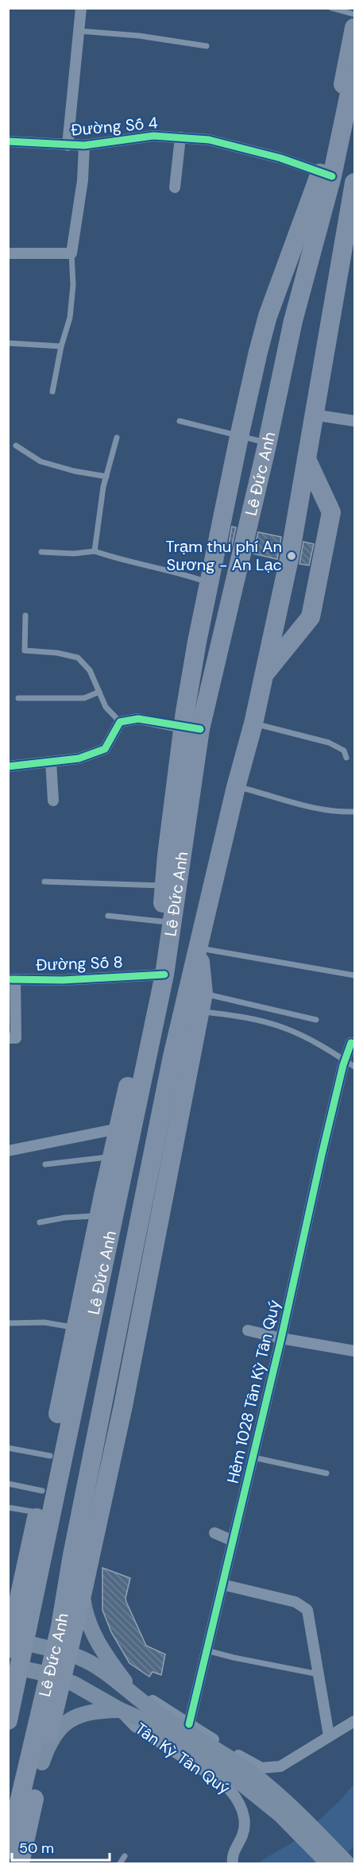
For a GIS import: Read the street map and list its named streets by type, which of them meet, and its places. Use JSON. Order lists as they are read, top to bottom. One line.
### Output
{"streets":{"highway":["Lê Đức Anh"],"main road":["Tân Kỳ Tân Quý"],"street":["Đường Số 4","Đường Số 8","Hẻm 1028 Tân Kỳ Tân Quý"]},"crossings":[["Đường Số 4","Lê Đức Anh"],["Lê Đức Anh","Đường Số 8"],["Lê Đức Anh","Tân Kỳ Tân Quý"],["Hẻm 1028 Tân Kỳ Tân Quý","Tân Kỳ Tân Quý"]],"places":["Trạm thu phí An Sương - An Lạc"],"scale_bar":"50 m"}
